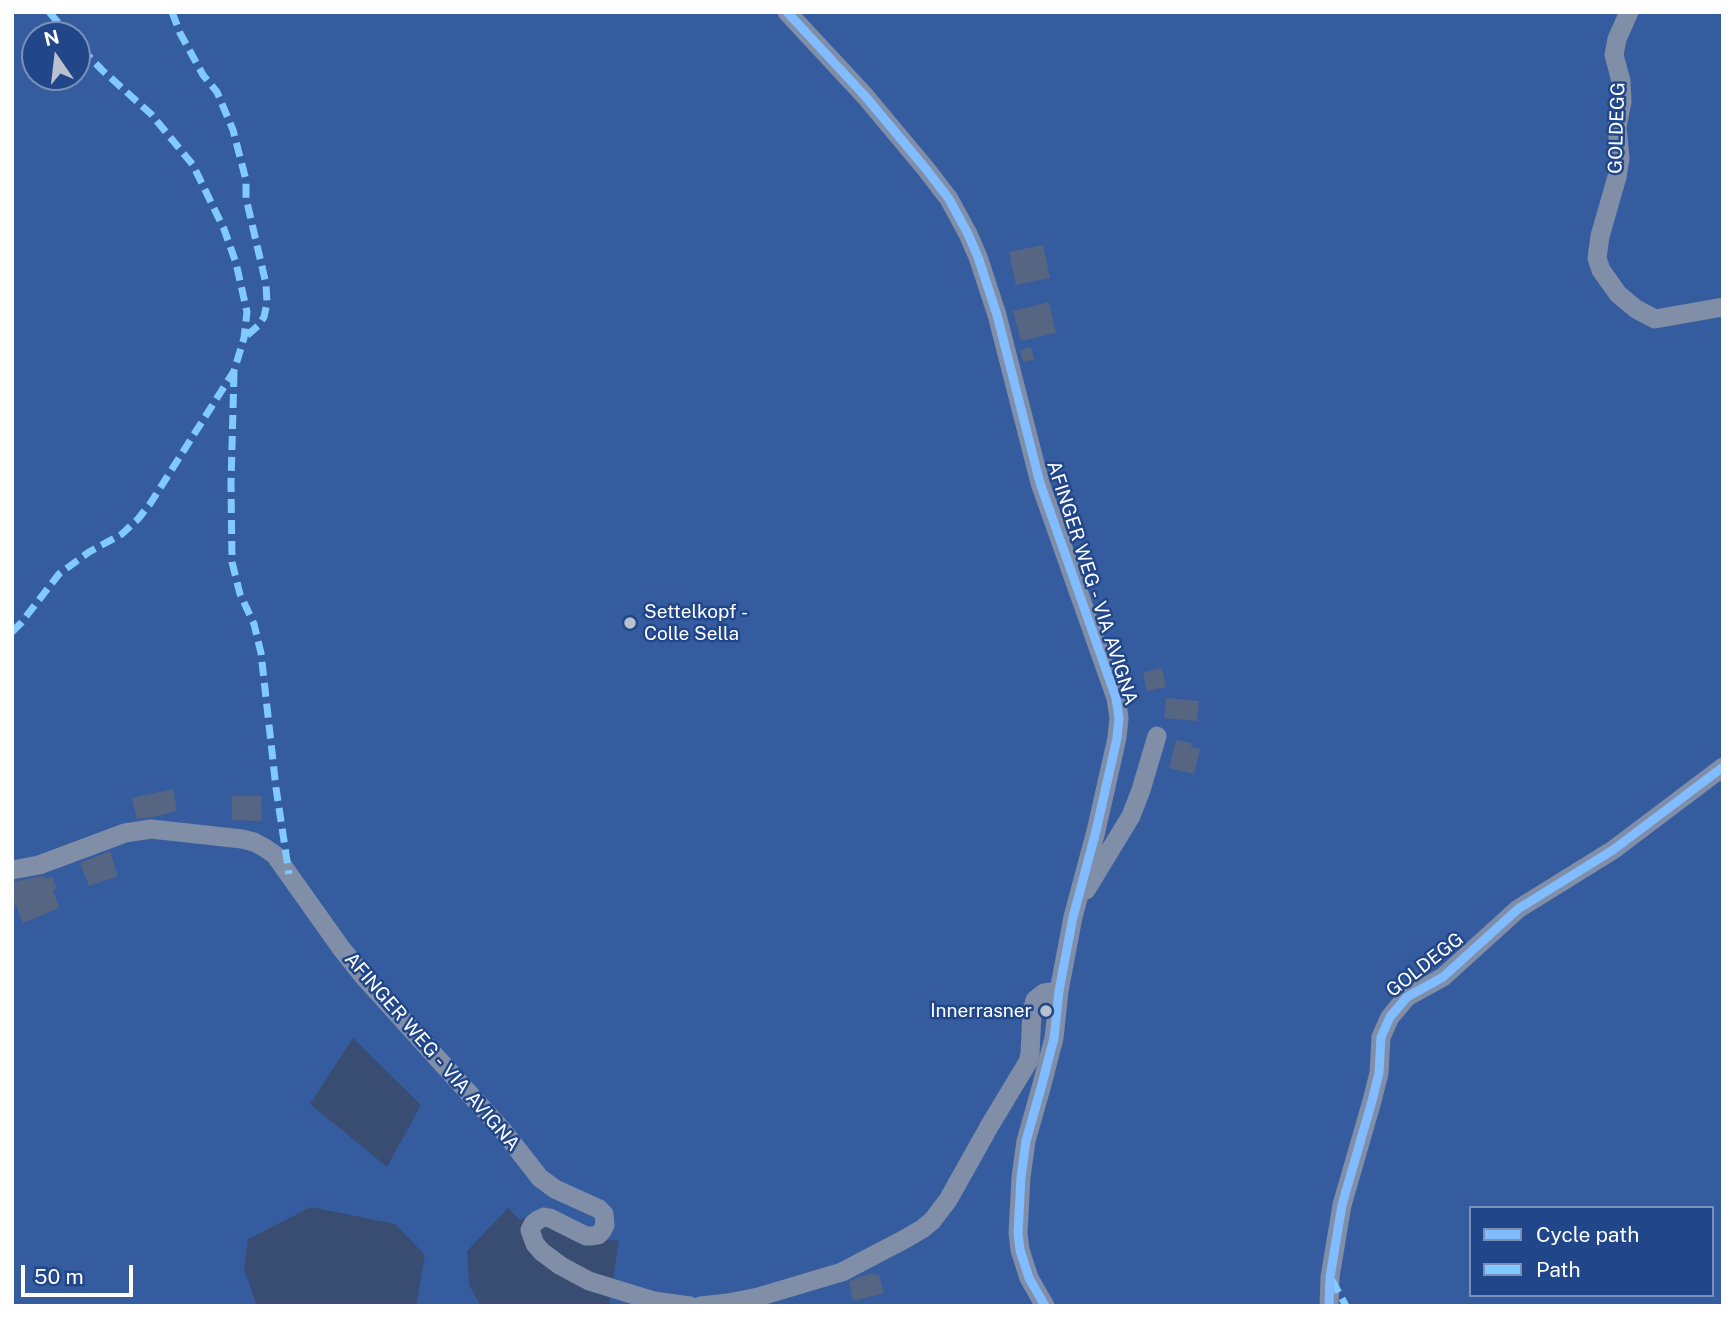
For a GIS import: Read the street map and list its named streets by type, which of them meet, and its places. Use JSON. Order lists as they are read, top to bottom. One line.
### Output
{"streets":{"street":["GOLDEGG","AFINGER WEG - VIA AVIGNA"]},"places":["Settelkopf - Colle Sella","Innerrasner"],"legend":["Cycle path","Path"],"scale_bar":"50 m","north":"top"}
